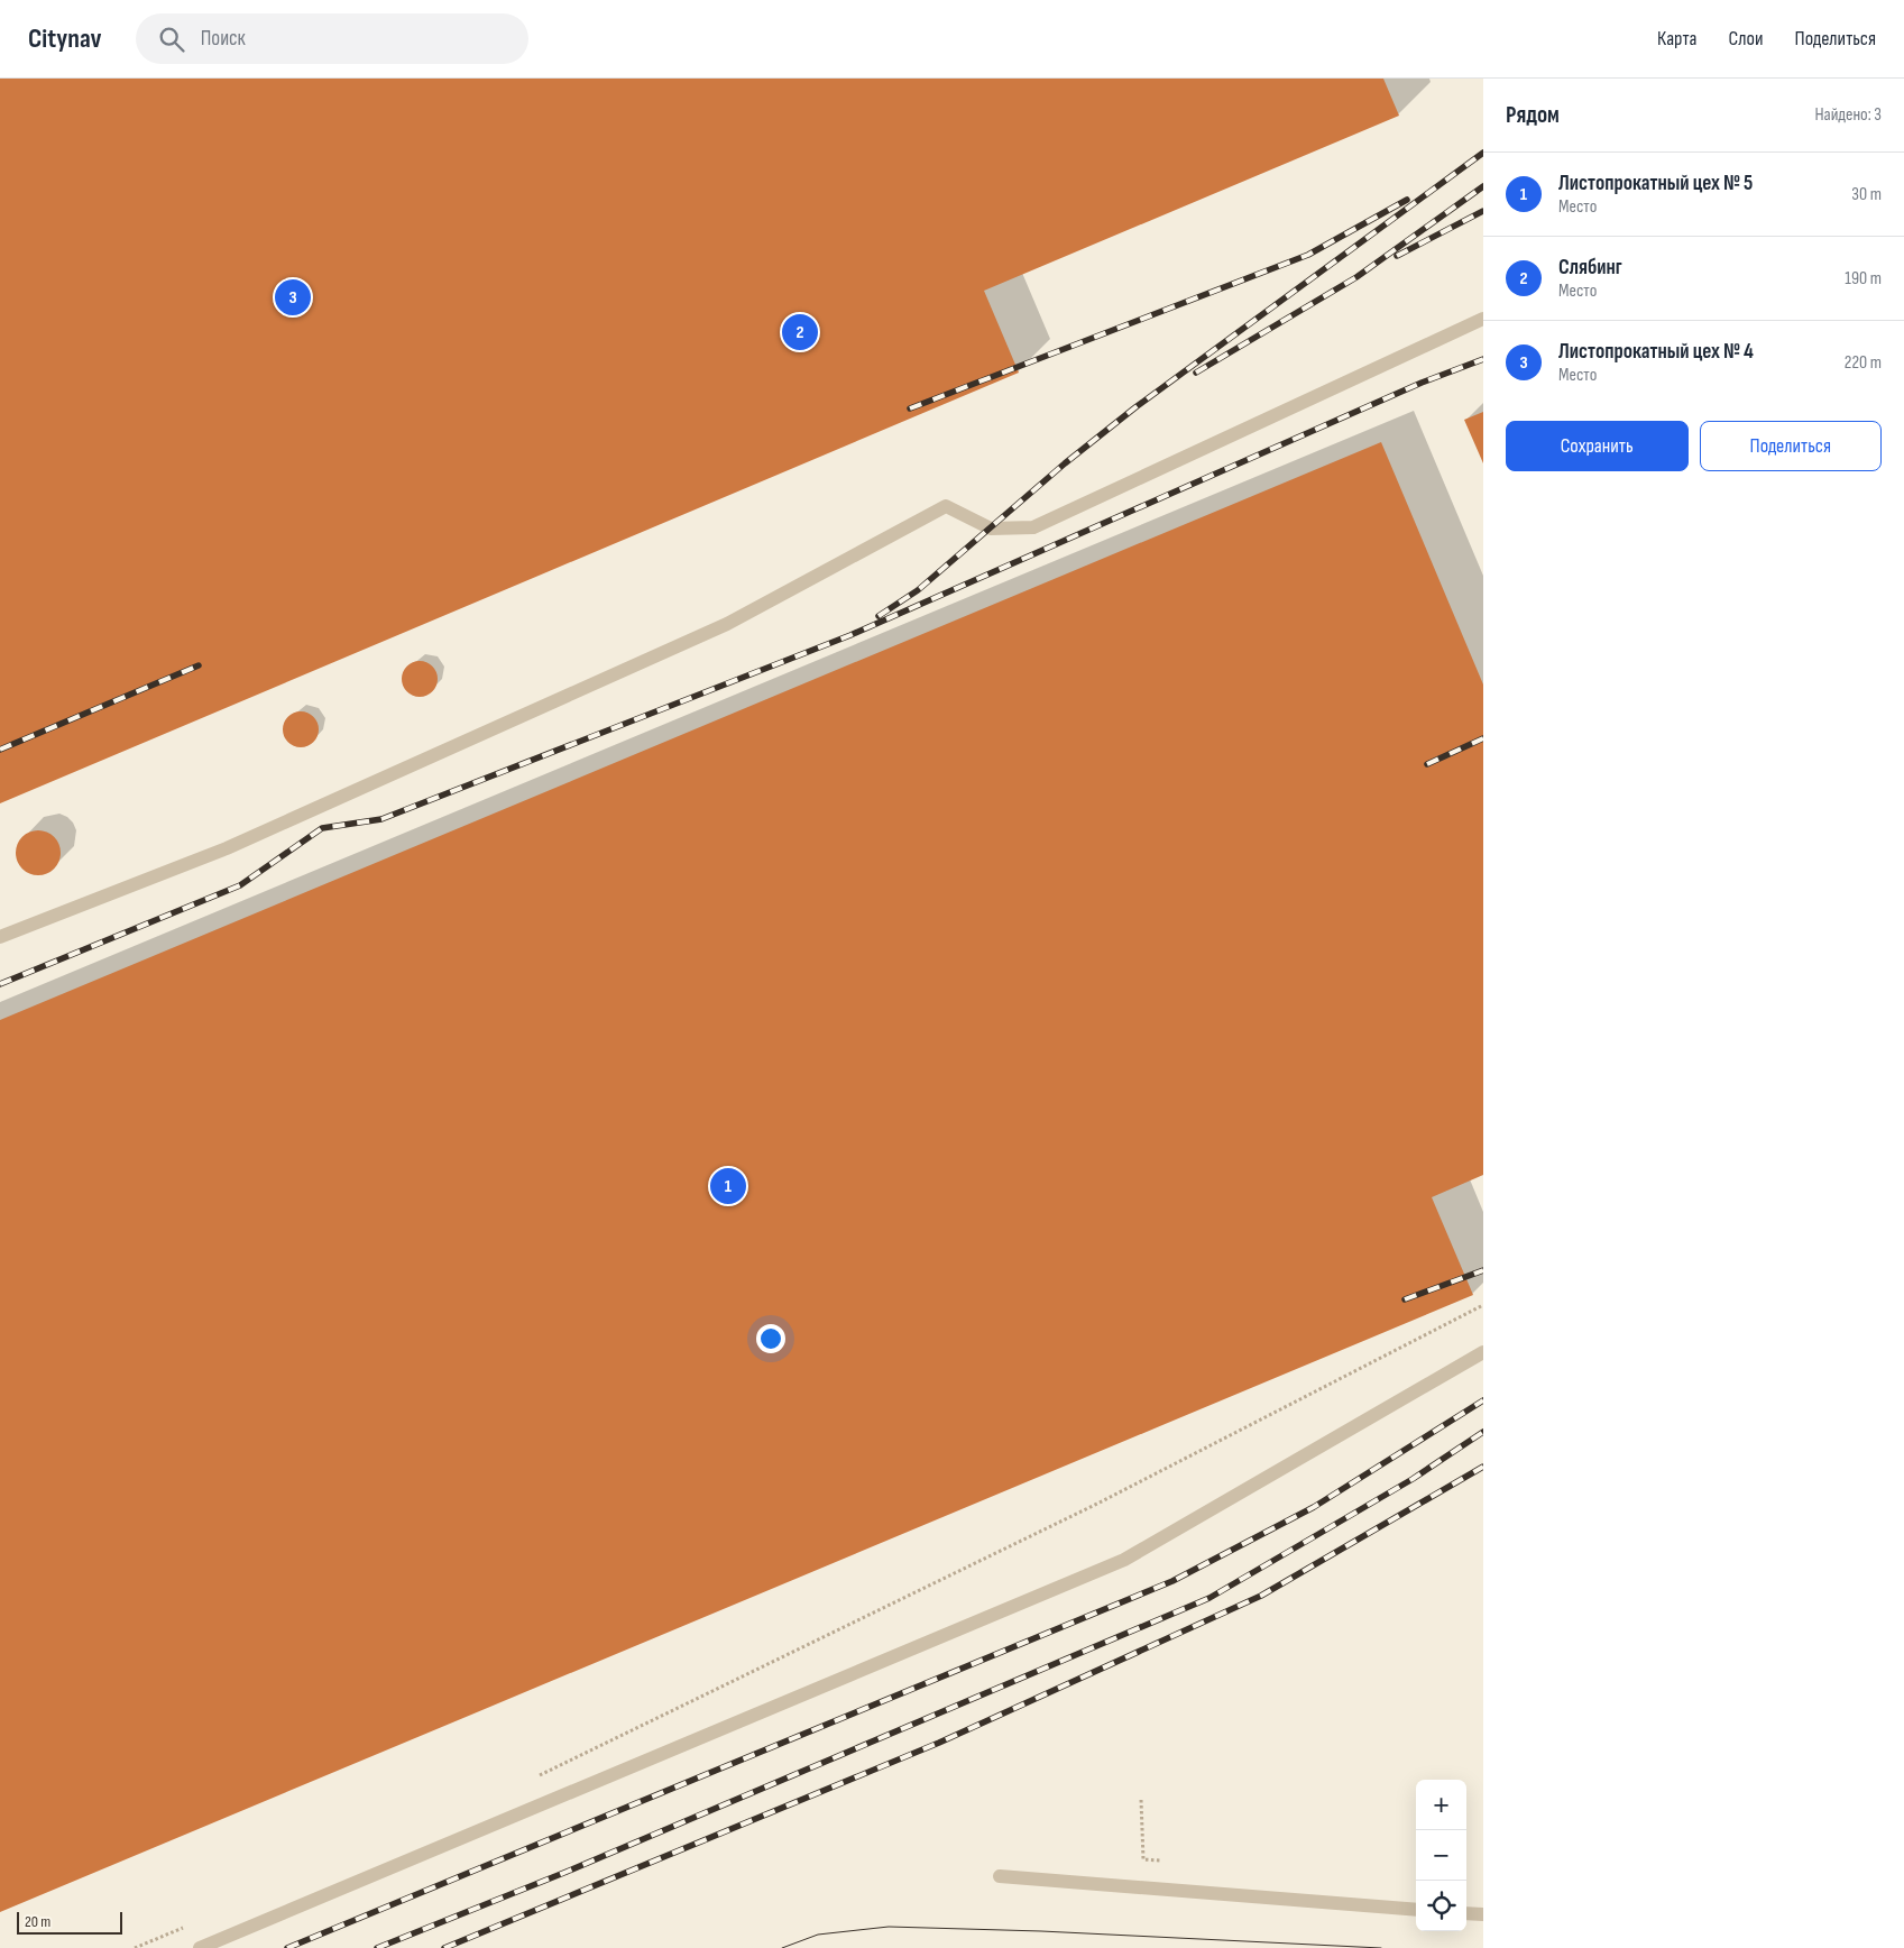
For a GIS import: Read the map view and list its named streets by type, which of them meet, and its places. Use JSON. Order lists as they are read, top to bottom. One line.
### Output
{"scale_bar":"20 m","page":{"header":"Citynav","search":"Поиск","nav":["Карта","Слои","Поделиться"],"heading":["Рядом","Найдено: 3"],"list":[{"mark":"1","name":"Листопрокатный цех № 5","note":"Место","value":"30 m"},{"mark":"2","name":"Слябинг","note":"Место","value":"190 m"},{"mark":"3","name":"Листопрокатный цех № 4","note":"Место","value":"220 m"}],"pins":["3","2","1"],"buttons":["Сохранить","Поделиться"],"map_buttons":["+","−"],"scale":"20 m"}}
